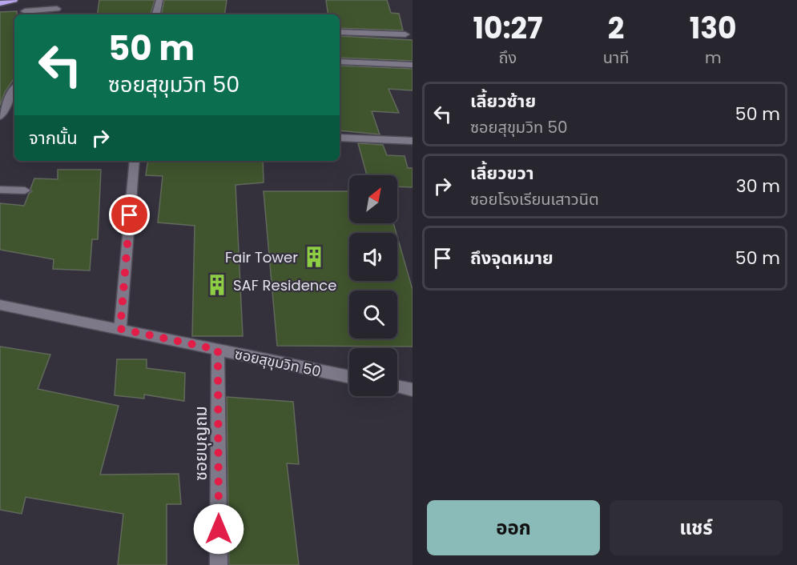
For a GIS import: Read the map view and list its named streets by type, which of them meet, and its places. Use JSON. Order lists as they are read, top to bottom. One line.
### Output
{"streets":{"street":["ซอยสุขุมวิท 50","ซอยบุญถม"]},"crossings":[["ซอยสุขุมวิท 50","ซอยบุญถม"]],"places":{"building":["Fair Tower","SAF Residence"]},"north":"top right","page":{"eta":["10:27","ถึง","2","นาที","130","m"],"turn":["50 m","ซอยสุขุมวิท 50"],"list":[{"name":"เลี้ยวซ้าย","note":"ซอยสุขุมวิท 50","value":"50 m"},{"name":"เลี้ยวขวา","note":"ซอยโรงเรียนเสาวนิต","value":"30 m"},{"name":"ถึงจุดหมาย","value":"50 m"}],"then":"จากนั้น","buttons":["ออก","แชร์"]}}
